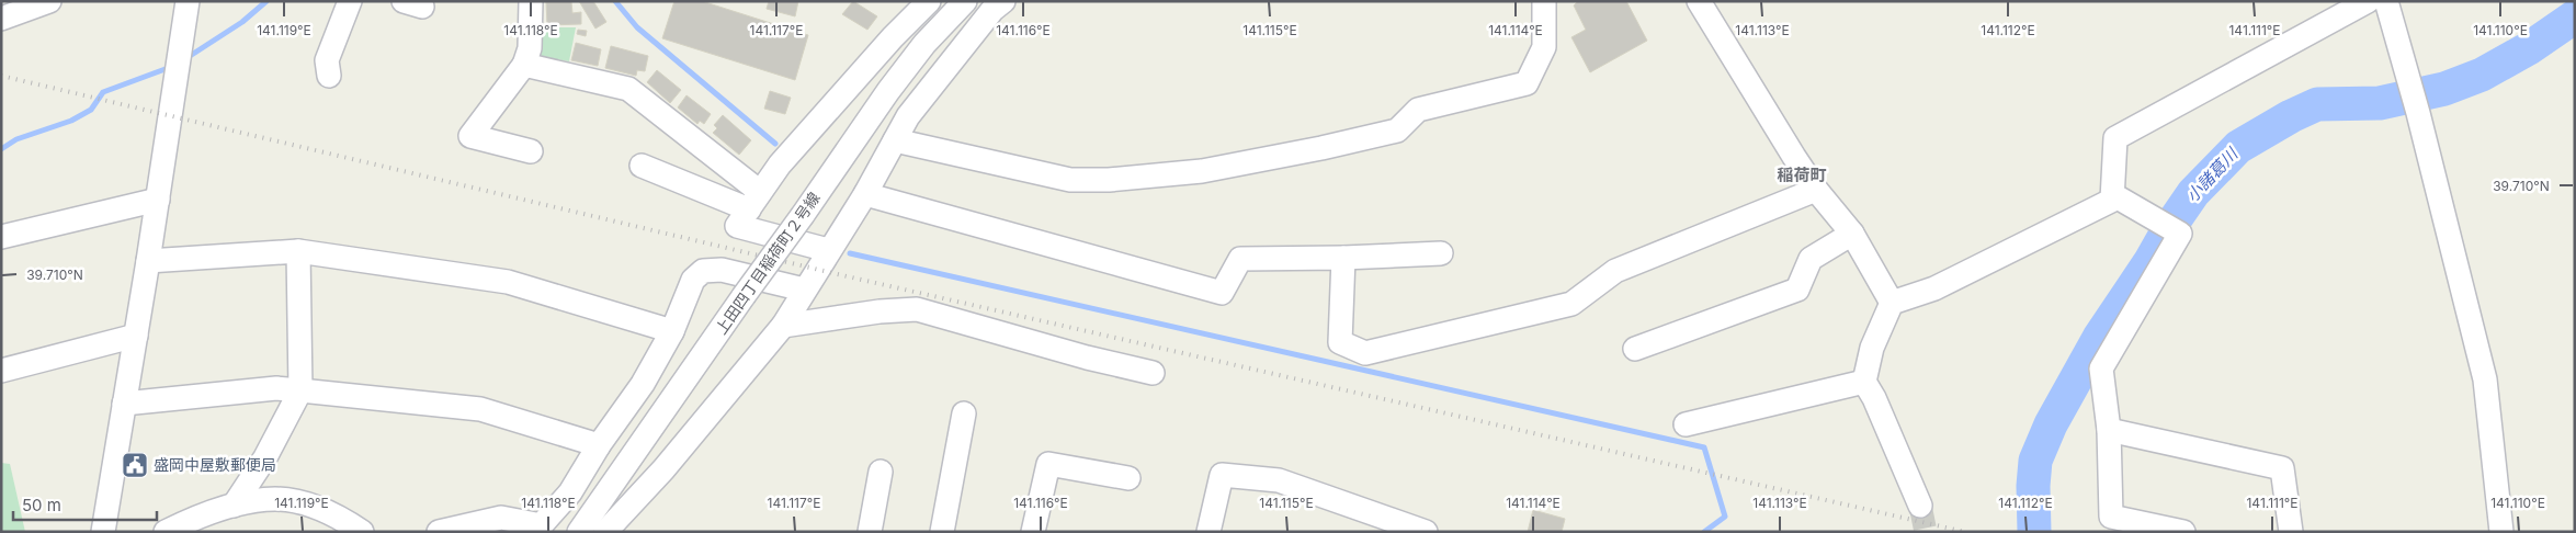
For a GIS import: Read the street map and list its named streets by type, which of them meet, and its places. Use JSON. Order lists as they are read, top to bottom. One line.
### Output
{"streets":{"street":["上田四丁目稲荷町２号線"]},"districts":["稲荷町"],"water":["小諸葛川"],"places":{"public building":["盛岡中屋敷郵便局"]},"scale_bar":"50 m","coordinates":["141.119°E","141.118°E","141.117°E","141.116°E","141.115°E","141.114°E","141.113°E","141.112°E","141.111°E","141.110°E","39.710°N"]}
